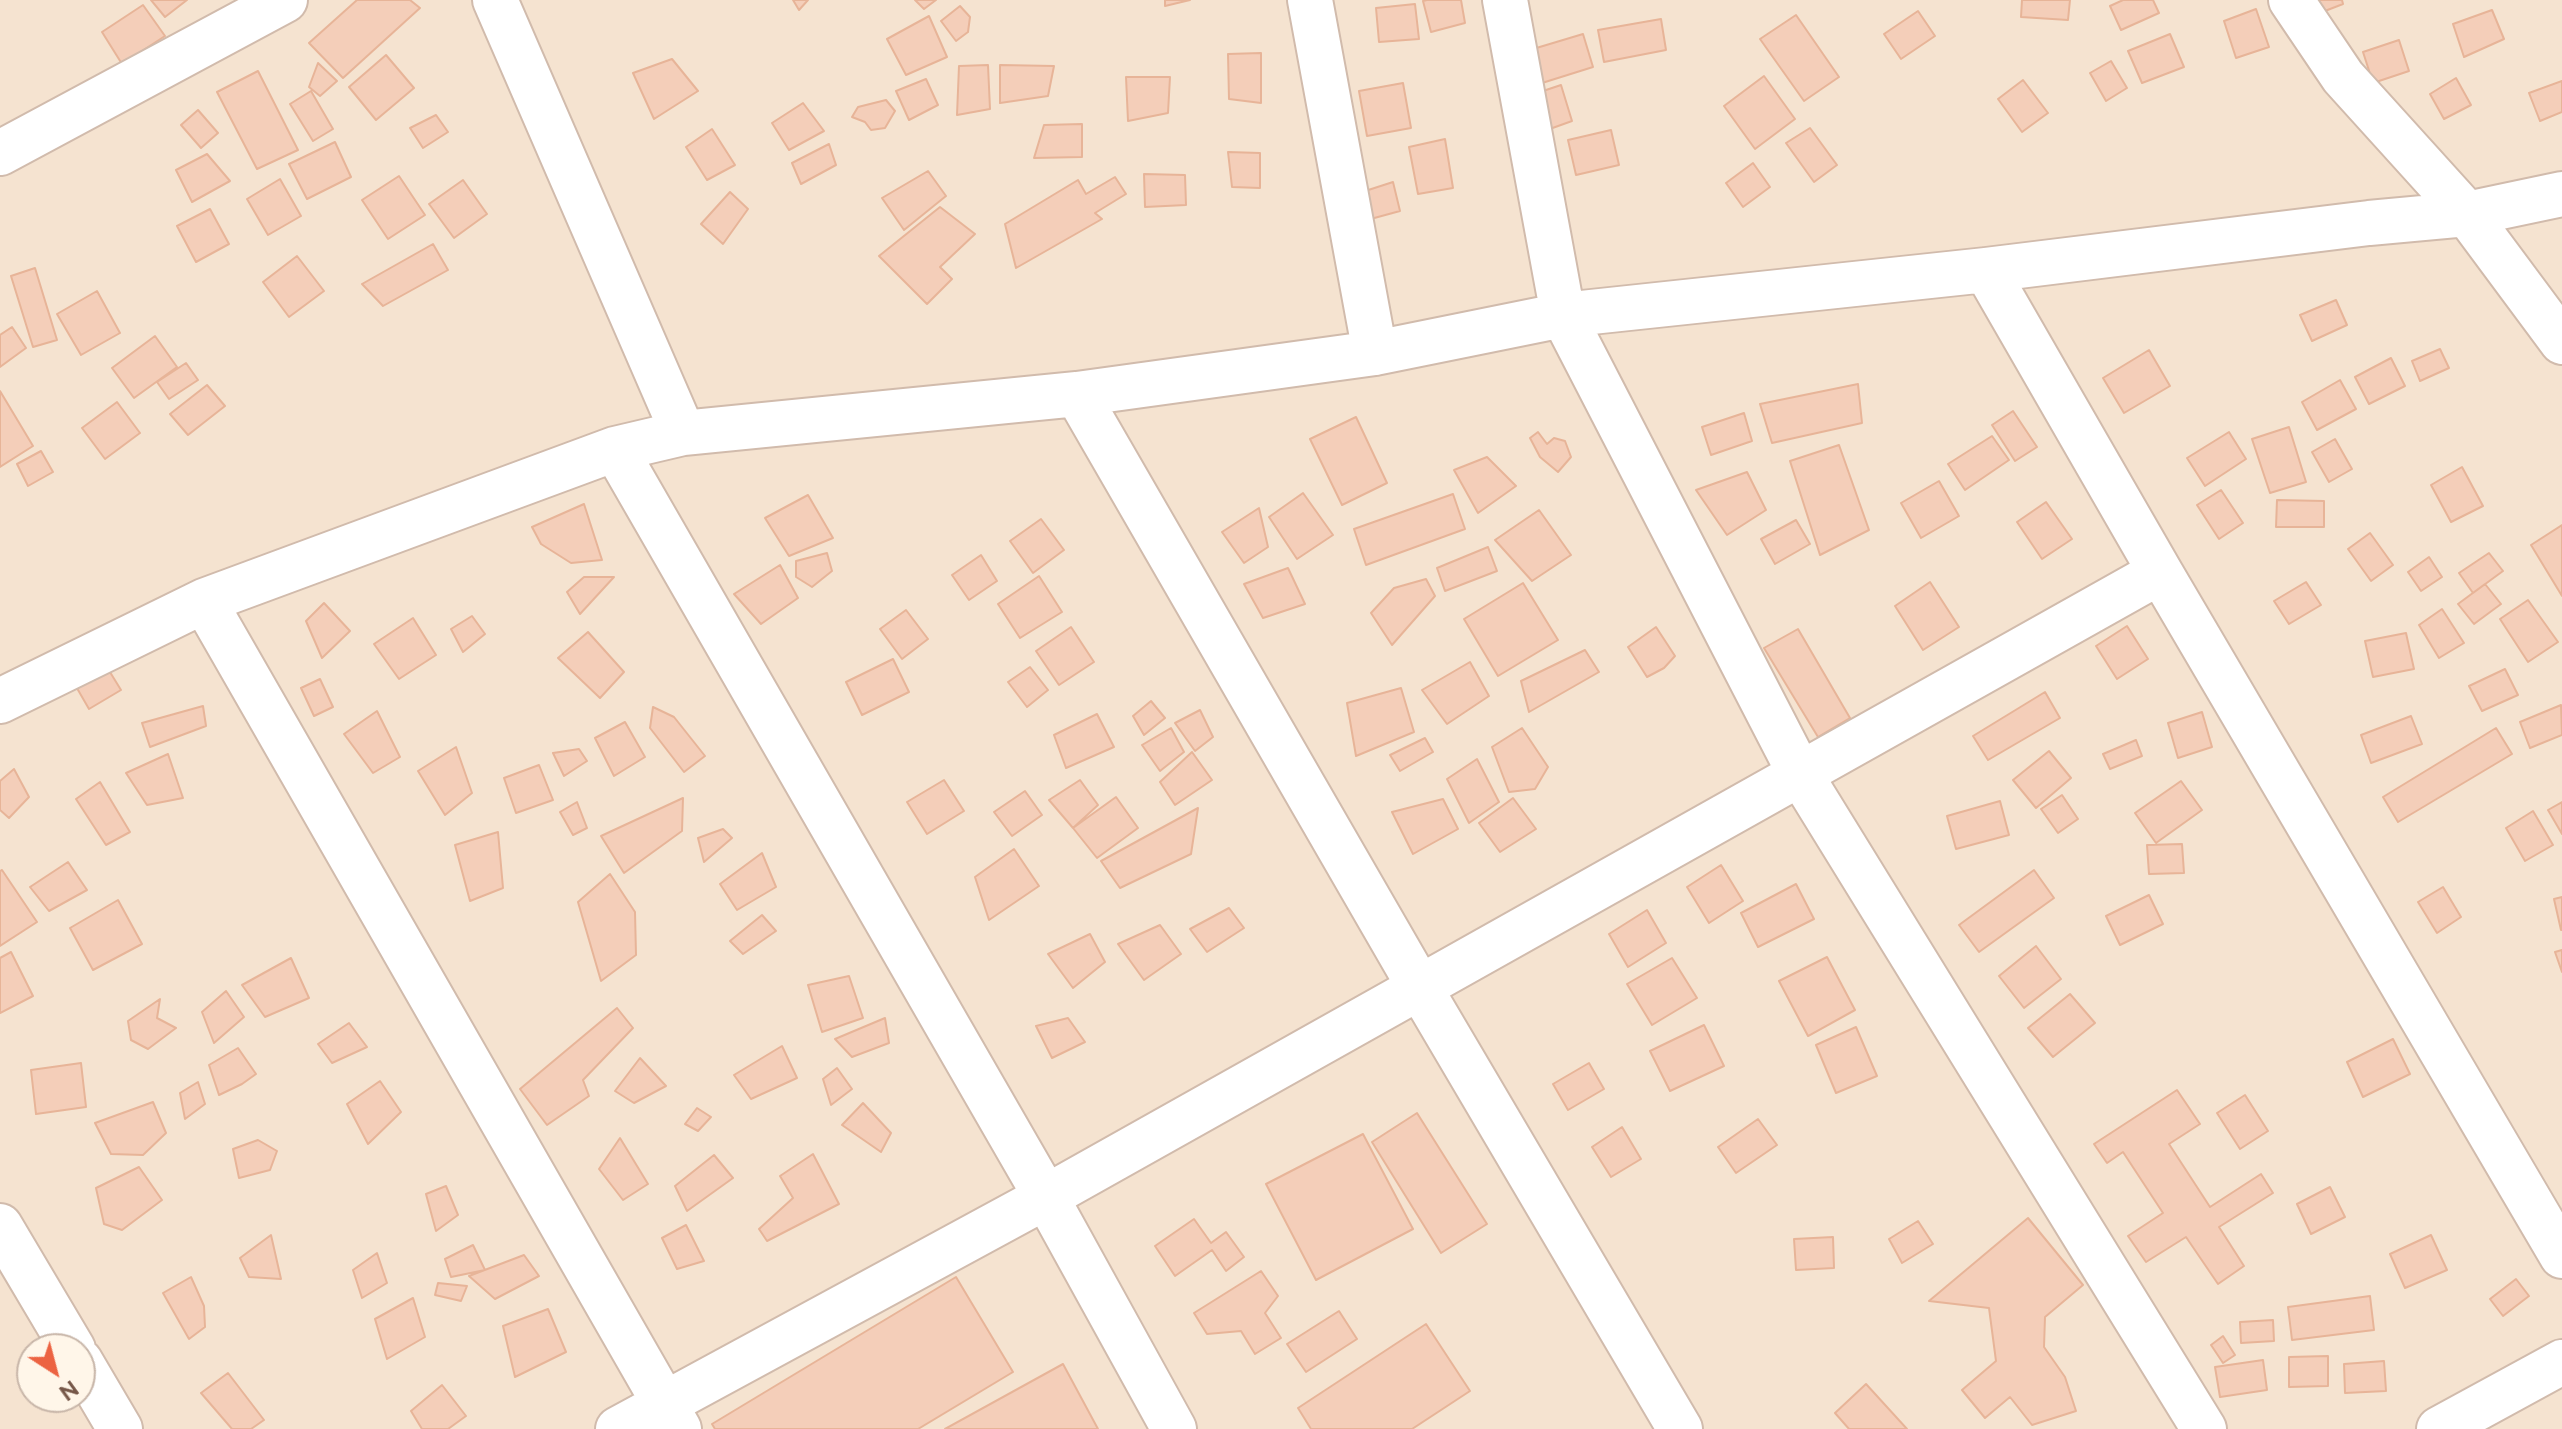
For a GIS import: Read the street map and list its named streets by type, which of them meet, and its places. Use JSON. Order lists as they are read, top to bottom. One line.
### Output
{"north":"bottom right"}
